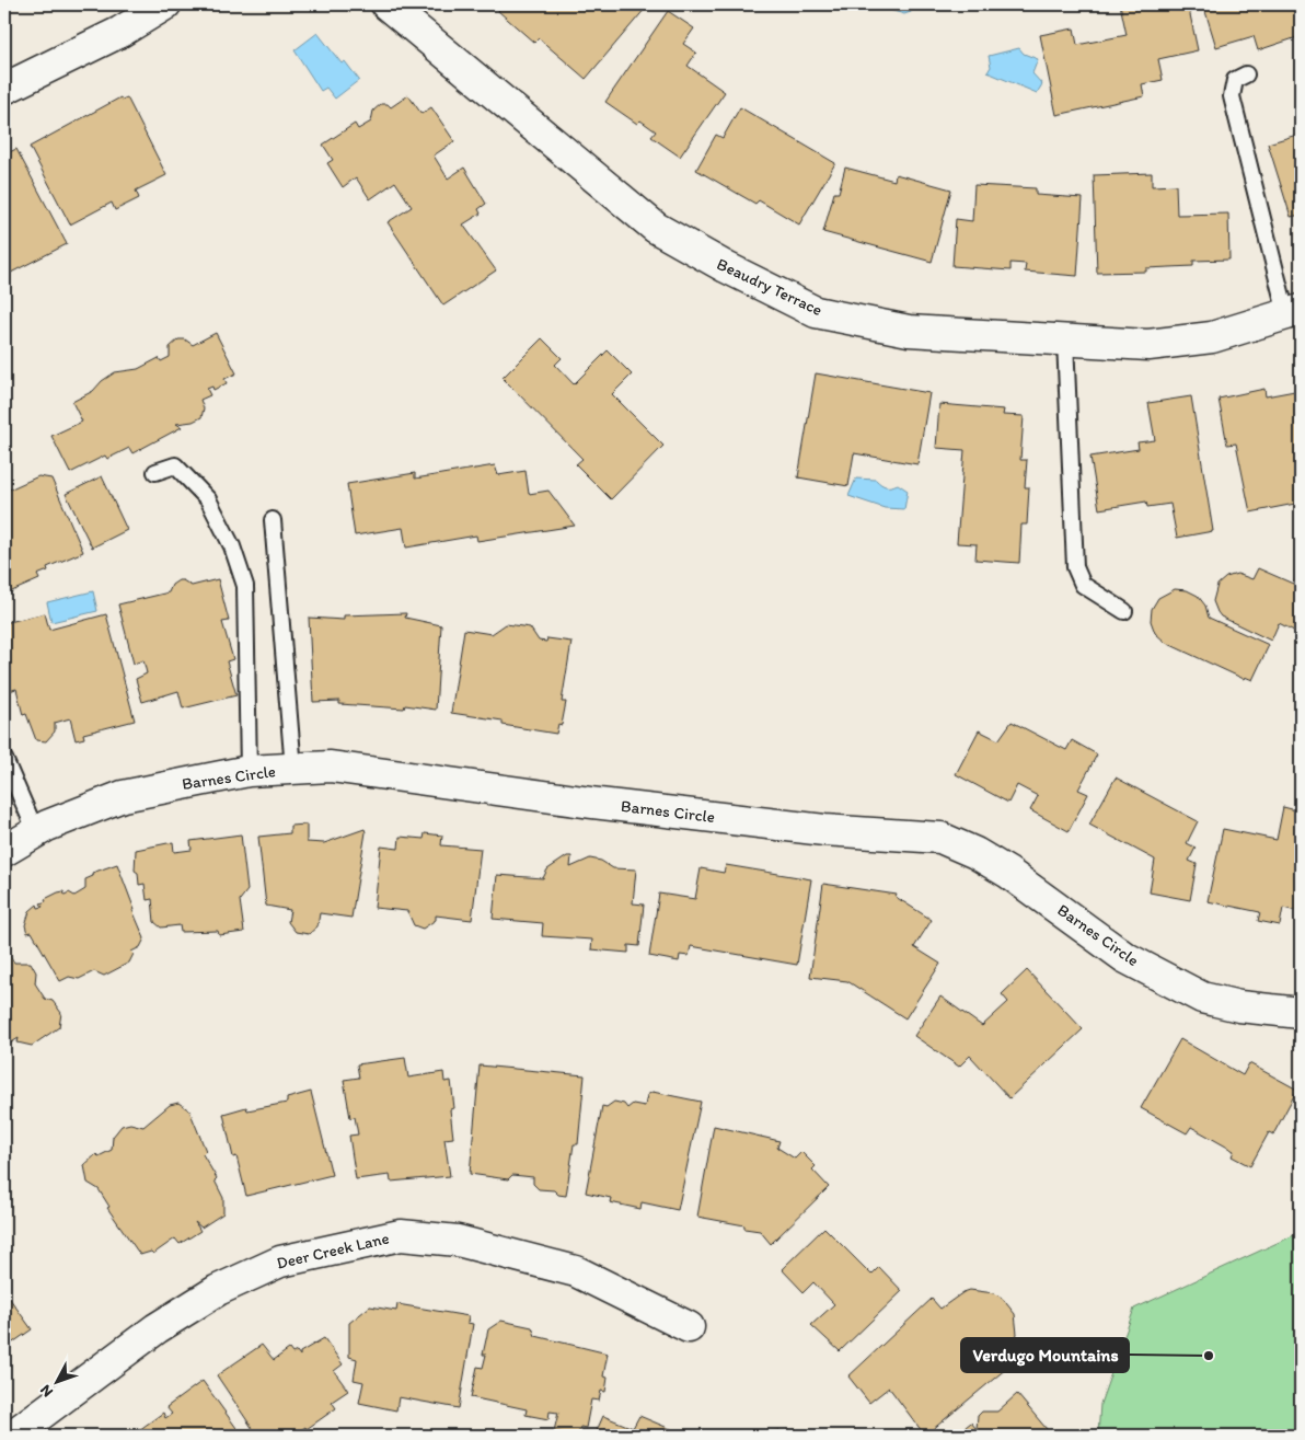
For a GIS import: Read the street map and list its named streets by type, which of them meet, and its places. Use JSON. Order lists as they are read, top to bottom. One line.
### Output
{"streets":{"street":["Beaudry Terrace","Barnes Circle","Deer Creek Lane"]},"places":["Verdugo Mountains"],"north":"bottom left"}
